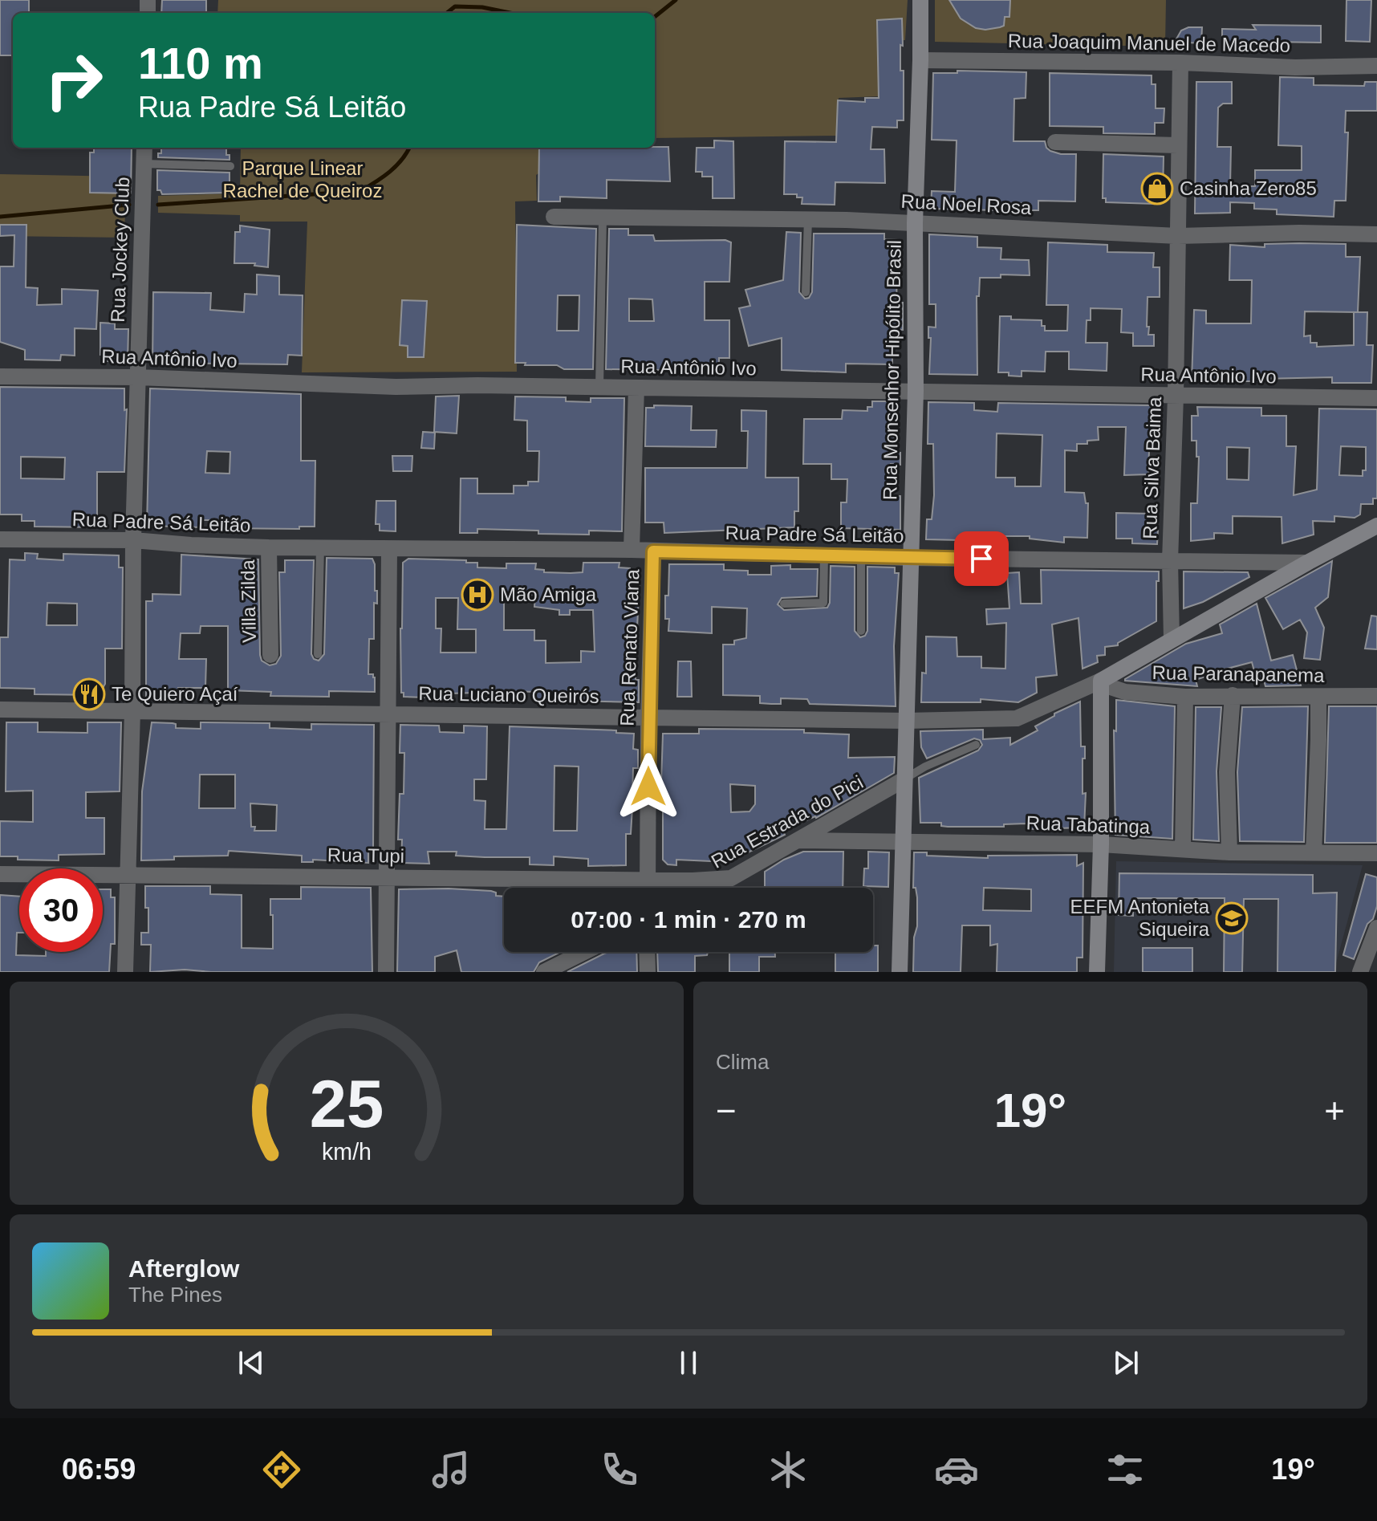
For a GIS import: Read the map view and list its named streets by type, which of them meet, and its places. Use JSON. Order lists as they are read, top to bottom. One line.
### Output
{"streets":{"main road":["Rua Monsenhor Hipólito Brasil","Rua Padre Sá Leitão"],"street":["Rua Joaquim Manuel de Macedo","Rua Noel Rosa","Rua Jockey Club","Rua Antônio Ivo","Rua Silva Baima","Villa Zilda","Rua Renato Viana","Rua Paranapanema","Rua Luciano Queirós","Rua Estrada do Pici","Rua Tabatinga","Rua Tupi"]},"crossings":[["Rua Joaquim Manuel de Macedo","Rua Monsenhor Hipólito Brasil"],["Rua Joaquim Manuel de Macedo","Rua Silva Baima"],["Rua Noel Rosa","Rua Monsenhor Hipólito Brasil"],["Rua Noel Rosa","Rua Silva Baima"],["Rua Jockey Club","Rua Antônio Ivo"],["Rua Jockey Club","Rua Padre Sá Leitão"],["Rua Jockey Club","Rua Luciano Queirós"],["Rua Jockey Club","Rua Tupi"],["Rua Antônio Ivo","Rua Monsenhor Hipólito Brasil"],["Rua Antônio Ivo","Rua Silva Baima"],["Rua Monsenhor Hipólito Brasil","Rua Padre Sá Leitão"],["Rua Monsenhor Hipólito Brasil","Rua Luciano Queirós"],["Rua Monsenhor Hipólito Brasil","Rua Estrada do Pici"],["Rua Monsenhor Hipólito Brasil","Rua Tabatinga"],["Rua Silva Baima","Rua Padre Sá Leitão"],["Rua Padre Sá Leitão","Villa Zilda"],["Rua Padre Sá Leitão","Rua Renato Viana"],["Rua Padre Sá Leitão","Rua Paranapanema"],["Rua Padre Sá Leitão","Rua Luciano Queirós"],["Rua Renato Viana","Rua Luciano Queirós"],["Rua Renato Viana","Rua Tupi"],["Rua Estrada do Pici","Rua Tabatinga"],["Rua Estrada do Pici","Rua Tupi"]],"parks":["Parque Linear Rachel de Queiroz"],"places":{"shop":["Casinha Zero85"],"hospital":["Mão Amiga"],"restaurant":["Te Quiero Açaí"],"school or university":["EEFM Antonieta Siqueira"]},"page":{"turn":["110 m","Rua Padre Sá Leitão"],"limit":"30","trip":"07:00 · 1 min · 270 m","tile":"Clima","heat":["−","19°","+"],"song":["Afterglow","The Pines"],"tabs":["06:59","19°"],"gauge":["25","km/h"]}}
